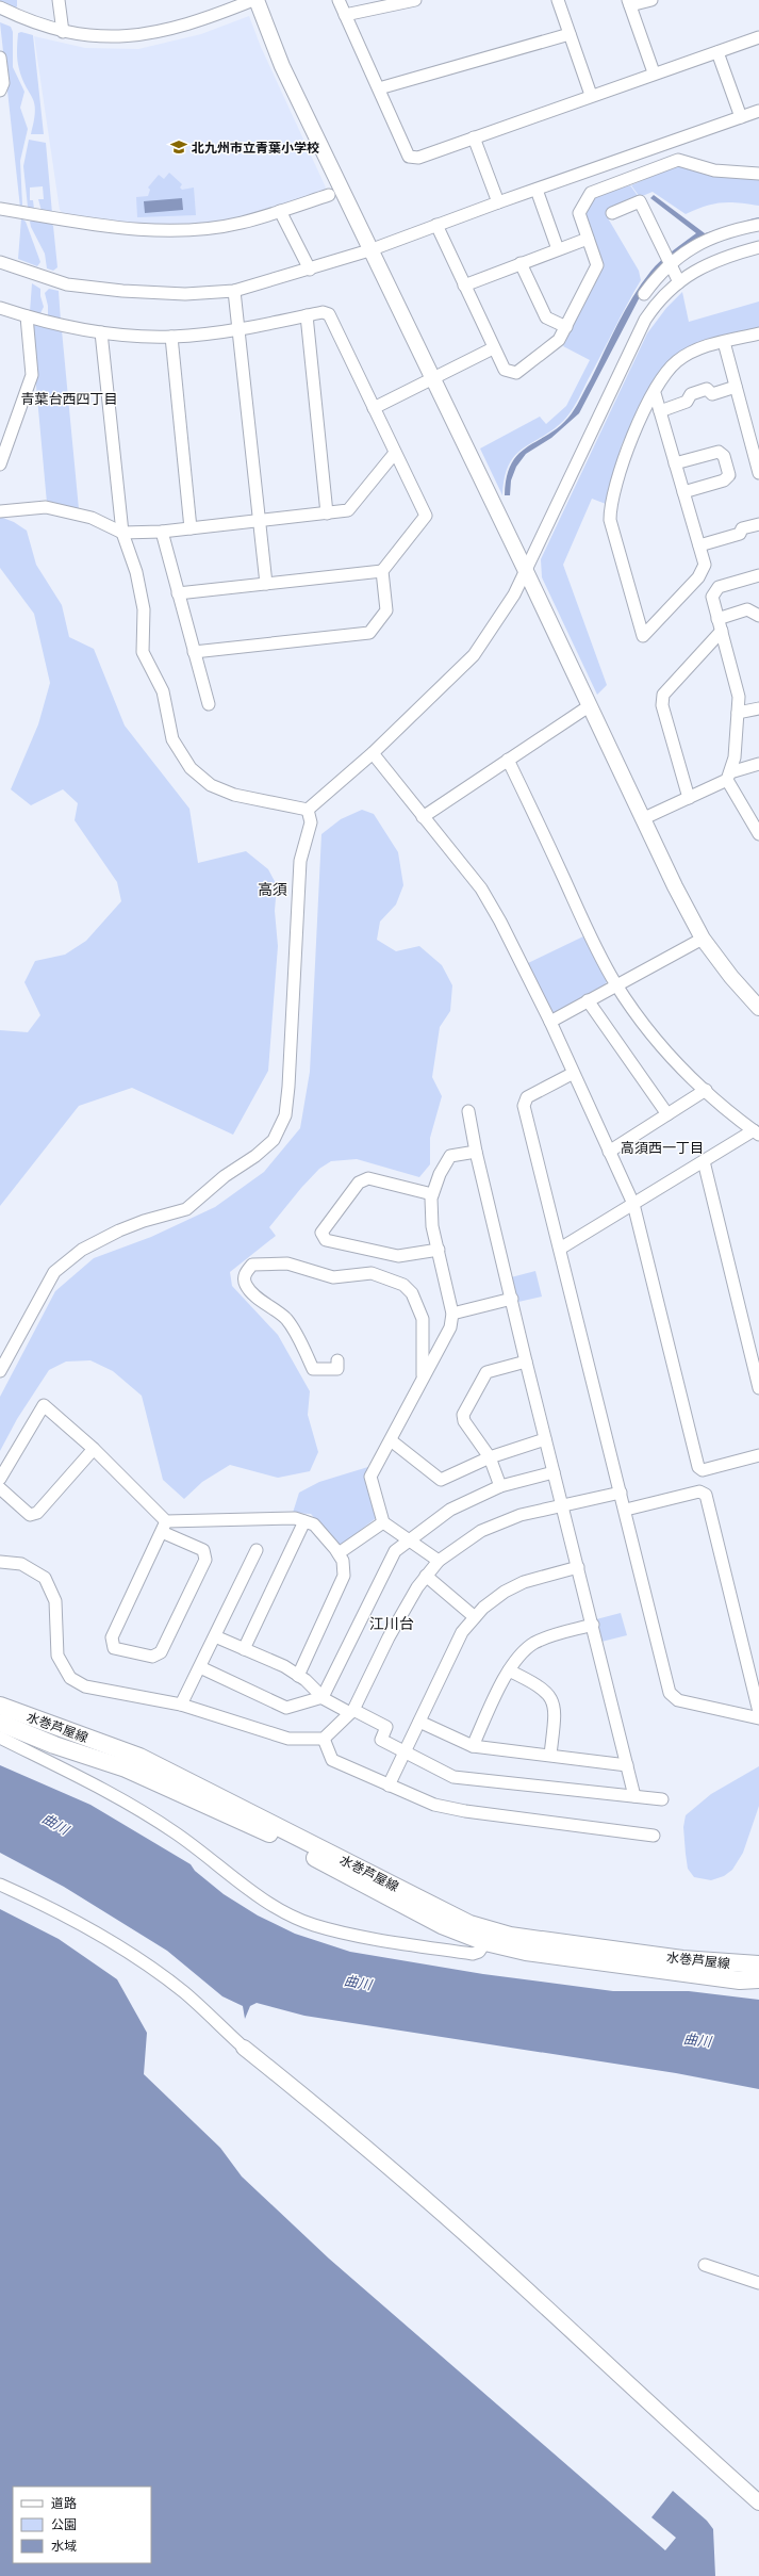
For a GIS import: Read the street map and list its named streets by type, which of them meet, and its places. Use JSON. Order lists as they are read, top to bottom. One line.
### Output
{"streets":{"main road":["水巻芦屋線"]},"districts":["青葉台西四丁目","高須","高須西一丁目","江川台"],"water":["曲川"],"places":{"school or university":["北九州市立青葉小学校"]},"legend":["道路","公園","水域"]}
